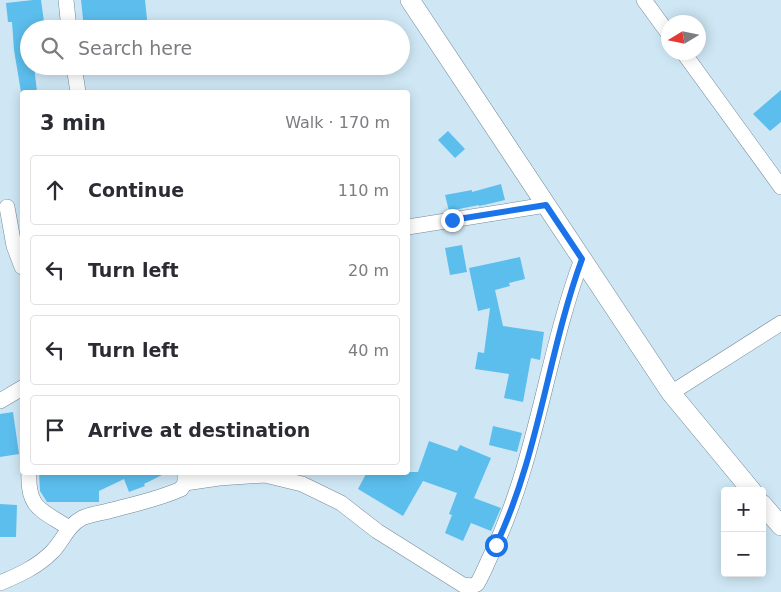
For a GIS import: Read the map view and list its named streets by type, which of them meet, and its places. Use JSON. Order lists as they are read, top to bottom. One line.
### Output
{"north":"left","page":{"search":"Search here","heading":["3 min","Walk · 170 m"],"list":[["Continue","110 m"],["Turn left","20 m"],["Turn left","40 m"],"Arrive at destination"],"map_buttons":["+","−"]}}
